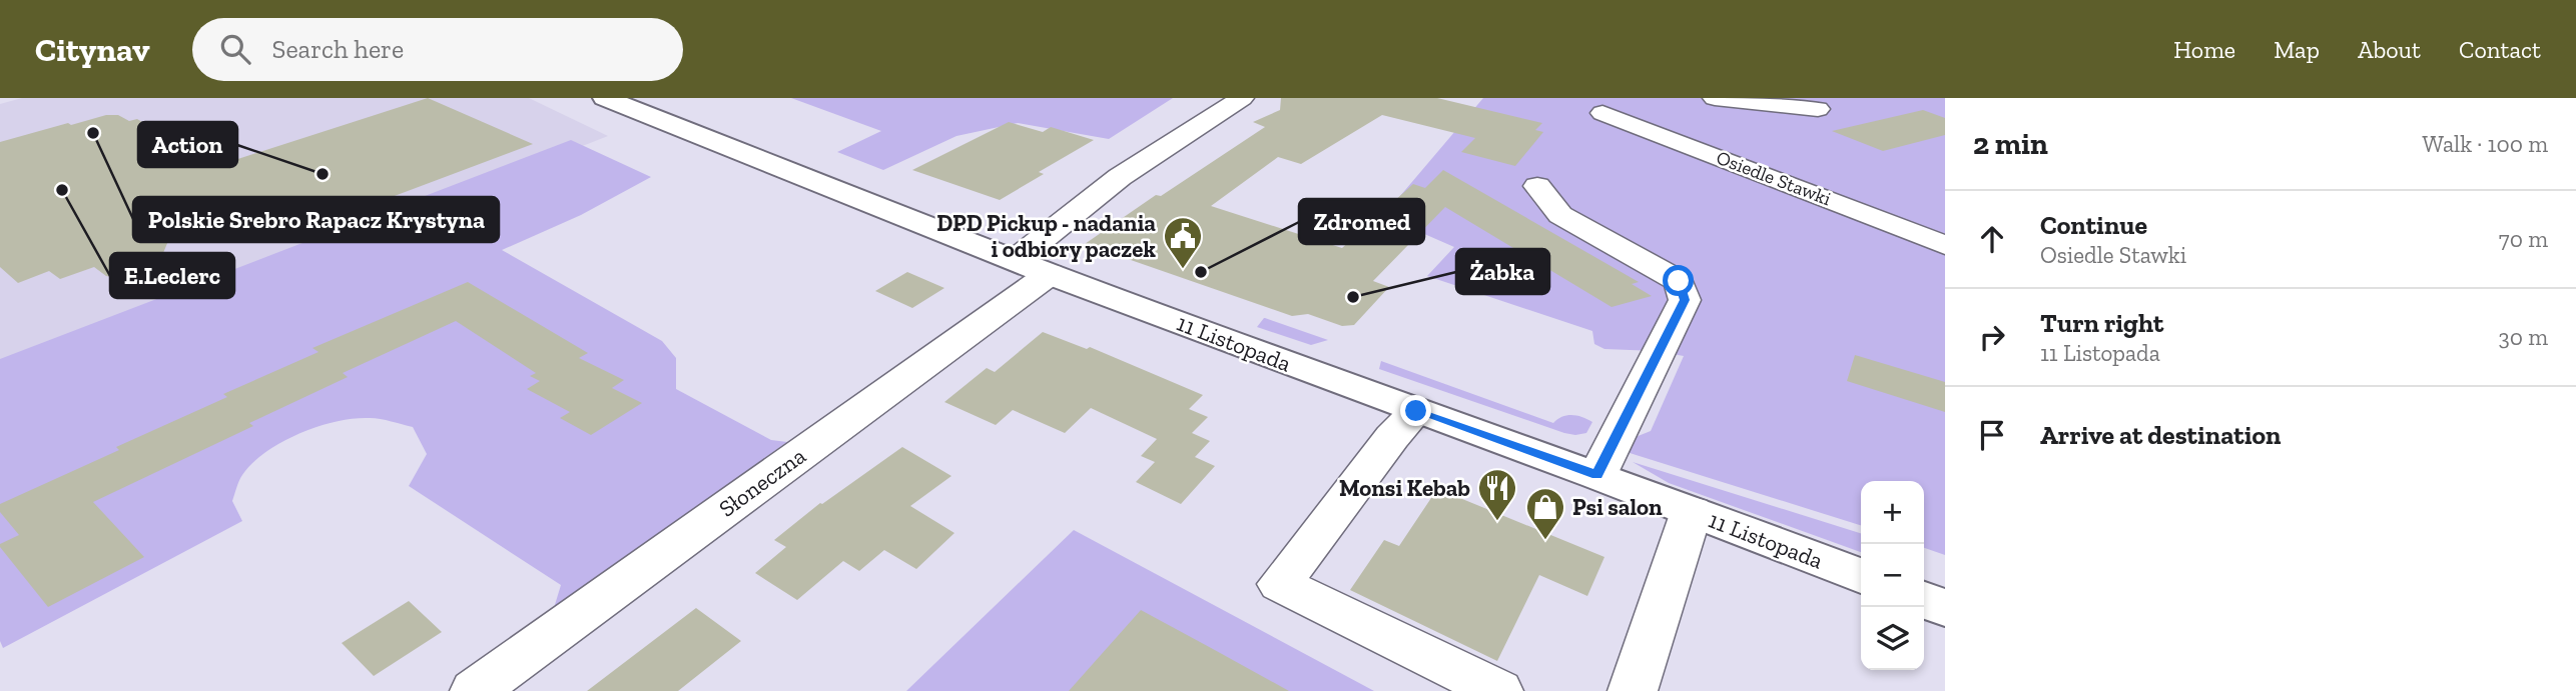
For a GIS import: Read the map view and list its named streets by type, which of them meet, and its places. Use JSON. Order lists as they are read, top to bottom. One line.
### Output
{"streets":{"street":["Osiedle Stawki","11 Listopada","Słoneczna"]},"crossings":[["11 Listopada","Słoneczna"]],"places":{"other":["Polskie Srebro Rapacz Krystyna","Action","E.Leclerc","Zdromed","Żabka"],"public building":["DPD Pickup - nadania i odbiory paczek"],"restaurant":["Monsi Kebab"],"shop":["Psi salon"]},"page":{"header":"Citynav","search":"Search here","nav":["Home","Map","About","Contact"],"heading":["2 min","Walk · 100 m"],"list":[["Continue","Osiedle Stawki","70 m"],["Turn right","11 Listopada","30 m"],"Arrive at destination"],"map_buttons":["+","−"]}}
